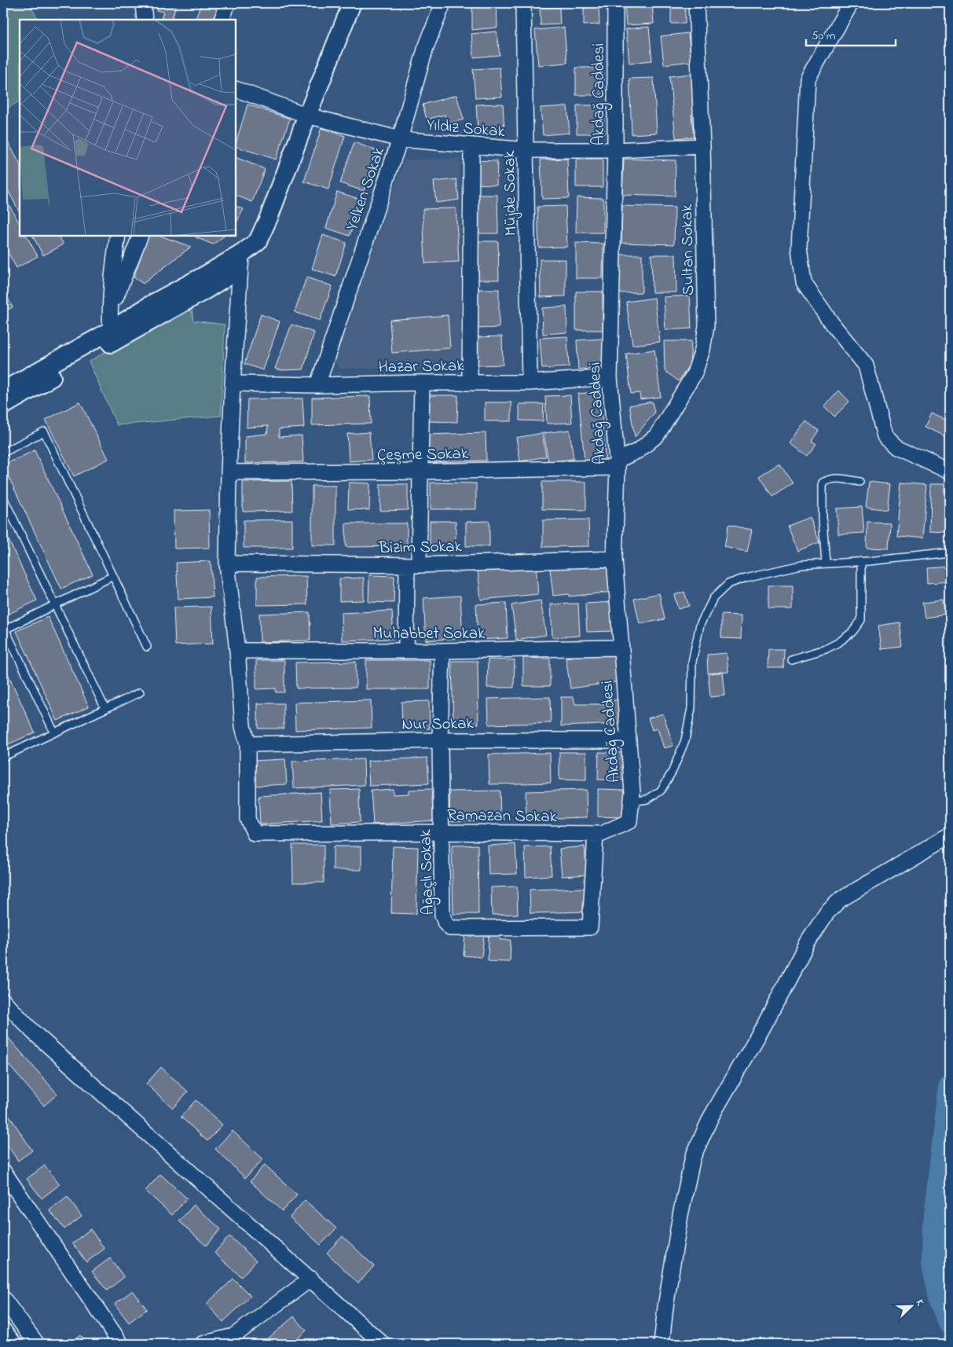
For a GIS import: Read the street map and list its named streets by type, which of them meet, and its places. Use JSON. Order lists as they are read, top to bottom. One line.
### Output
{"streets":{"street":["Akdağ Caddesi","Yıldız Sokak","Yelken Sokak","Müjde Sokak","Sultan Sokak","Hazar Sokak","Çeşme Sokak","Bizim Sokak","Muhabbet Sokak","Nur Sokak","Ramazan Sokak","Ağaçlı Sokak"]},"crossings":[["Akdağ Caddesi","Yıldız Sokak"],["Akdağ Caddesi","Sultan Sokak"],["Akdağ Caddesi","Hazar Sokak"],["Akdağ Caddesi","Çeşme Sokak"],["Akdağ Caddesi","Bizim Sokak"],["Akdağ Caddesi","Muhabbet Sokak"],["Akdağ Caddesi","Nur Sokak"],["Akdağ Caddesi","Ramazan Sokak"],["Yıldız Sokak","Yelken Sokak"],["Yıldız Sokak","Müjde Sokak"],["Yıldız Sokak","Sultan Sokak"],["Yelken Sokak","Hazar Sokak"],["Müjde Sokak","Hazar Sokak"],["Sultan Sokak","Çeşme Sokak"],["Muhabbet Sokak","Ağaçlı Sokak"],["Nur Sokak","Ramazan Sokak"],["Nur Sokak","Ağaçlı Sokak"],["Ramazan Sokak","Ağaçlı Sokak"]],"scale_bar":"50 m","north":"top right"}
